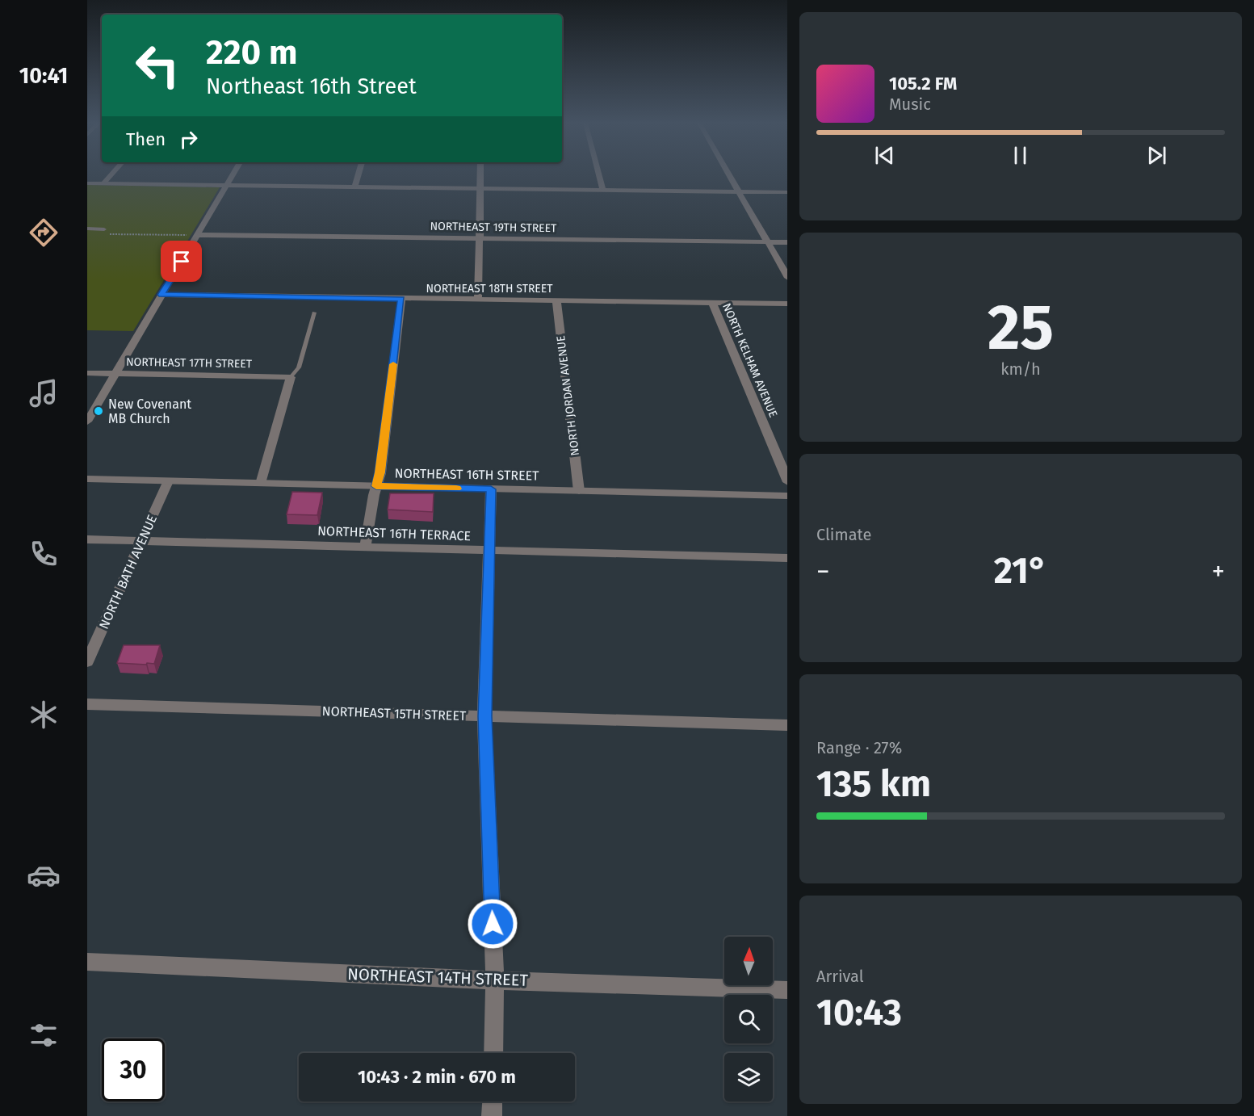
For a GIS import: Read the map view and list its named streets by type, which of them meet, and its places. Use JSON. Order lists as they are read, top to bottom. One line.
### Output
{"streets":{"street":["NORTHEAST 19TH STREET","NORTHEAST 18TH STREET","NORTH KELHAM AVENUE","NORTHEAST 17TH STREET","NORTH JORDAN AVENUE","NORTHEAST 16TH STREET","NORTHEAST 16TH TERRACE","NORTH BATH AVENUE","NORTHEAST 15TH STREET","NORTHEAST 14TH STREET"]},"crossings":[["NORTHEAST 18TH STREET","NORTH KELHAM AVENUE"],["NORTHEAST 18TH STREET","NORTH JORDAN AVENUE"],["NORTH JORDAN AVENUE","NORTHEAST 16TH STREET"],["NORTHEAST 16TH STREET","NORTH BATH AVENUE"],["NORTHEAST 16TH TERRACE","NORTH BATH AVENUE"]],"places":["New Covenant MB Church"],"north":"top","page":{"tabs":"10:41","turn":["220 m","Northeast 16th Street"],"song":["105.2 FM","Music"],"then":"Then","tile":[["25","km/h"],"Climate",["Range · 27%","135 km"],["Arrival","10:43"]],"heat":["−","21°","+"],"limit":"30","trip":"10:43 · 2 min · 670 m"}}
